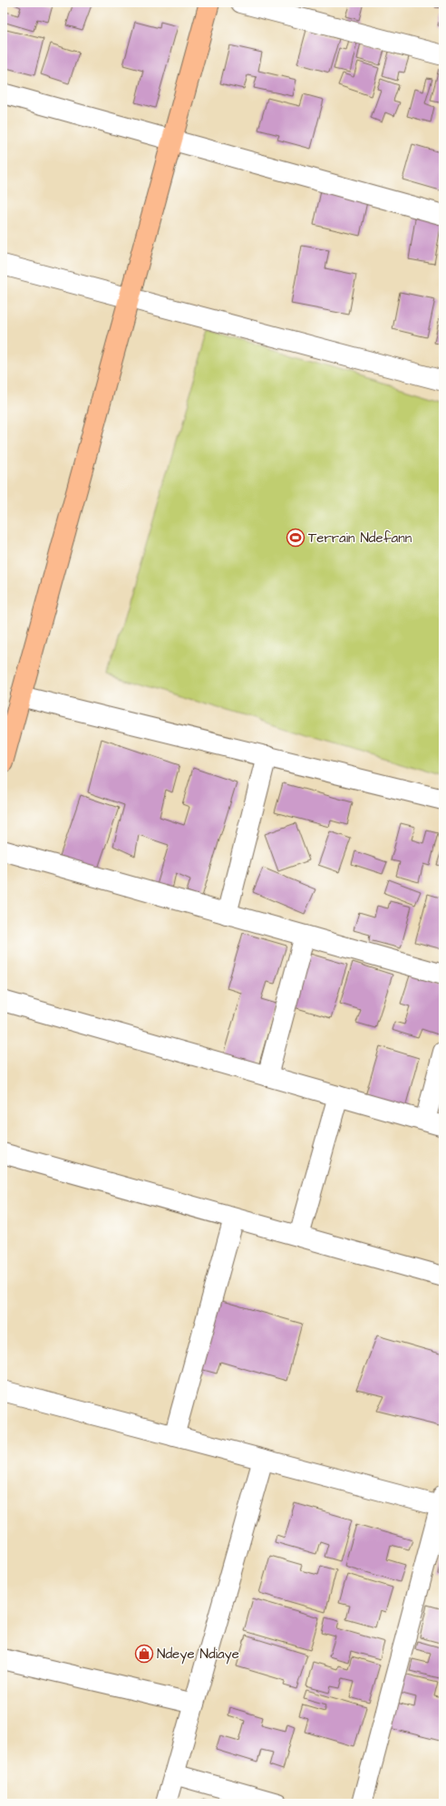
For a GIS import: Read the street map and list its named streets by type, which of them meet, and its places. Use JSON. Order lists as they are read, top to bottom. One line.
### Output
{"places":{"sports":["Terrain Ndefann"],"shop":["Ndeye Ndiaye"]}}
